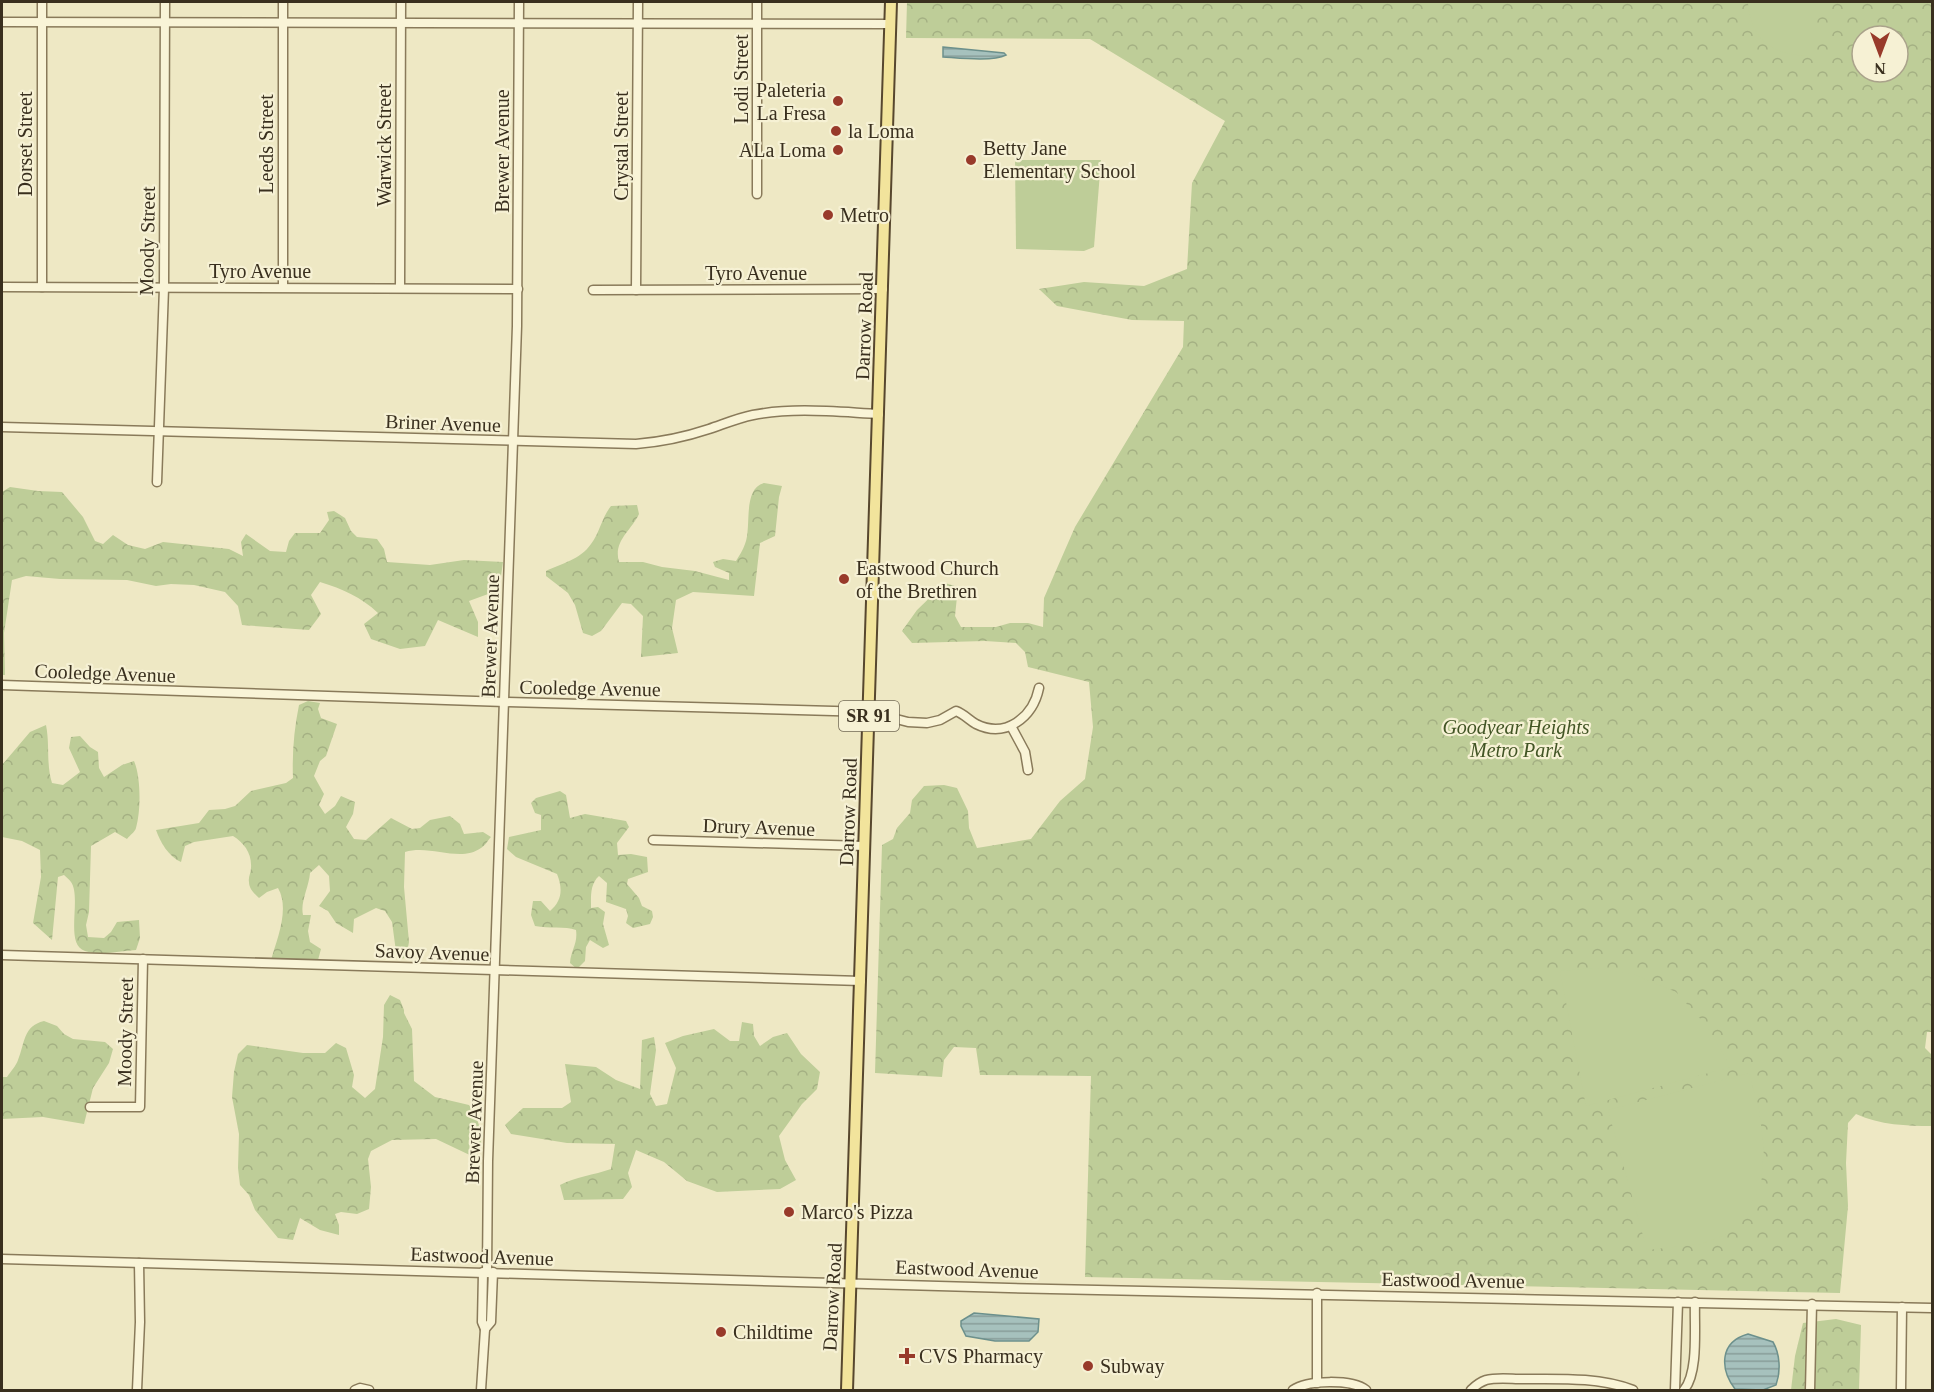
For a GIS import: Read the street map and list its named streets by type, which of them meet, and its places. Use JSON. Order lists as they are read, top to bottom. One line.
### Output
{"streets":{"main road":["Darrow Road","SR 91"],"street":["Lodi Street","Dorset Street","Leeds Street","Warwick Street","Crystal Street","Brewer Avenue","Moody Street","Tyro Avenue","Briner Avenue","Cooledge Avenue","Drury Avenue","Savoy Avenue","Eastwood Avenue"]},"crossings":[["Dorset Street","Tyro Avenue"],["Leeds Street","Tyro Avenue"],["Warwick Street","Tyro Avenue"],["Crystal Street","Tyro Avenue"],["Brewer Avenue","Tyro Avenue"],["Brewer Avenue","Briner Avenue"],["Brewer Avenue","Cooledge Avenue"],["Brewer Avenue","Savoy Avenue"],["Brewer Avenue","Eastwood Avenue"],["Moody Street","Tyro Avenue"],["Moody Street","Briner Avenue"],["Moody Street","Savoy Avenue"],["Tyro Avenue","Darrow Road"],["Darrow Road","Briner Avenue"],["Darrow Road","Cooledge Avenue"],["Darrow Road","Drury Avenue"],["Darrow Road","Savoy Avenue"],["Darrow Road","Eastwood Avenue"]],"parks":["Goodyear Heights Metro Park"],"places":{"other":["Paleteria La Fresa","la Loma","ALa Loma","Betty Jane Elementary School","Metro","Eastwood Church of the Brethren","Marco's Pizza","Childtime","Subway"],"health":["CVS Pharmacy"]},"north":"bottom"}
